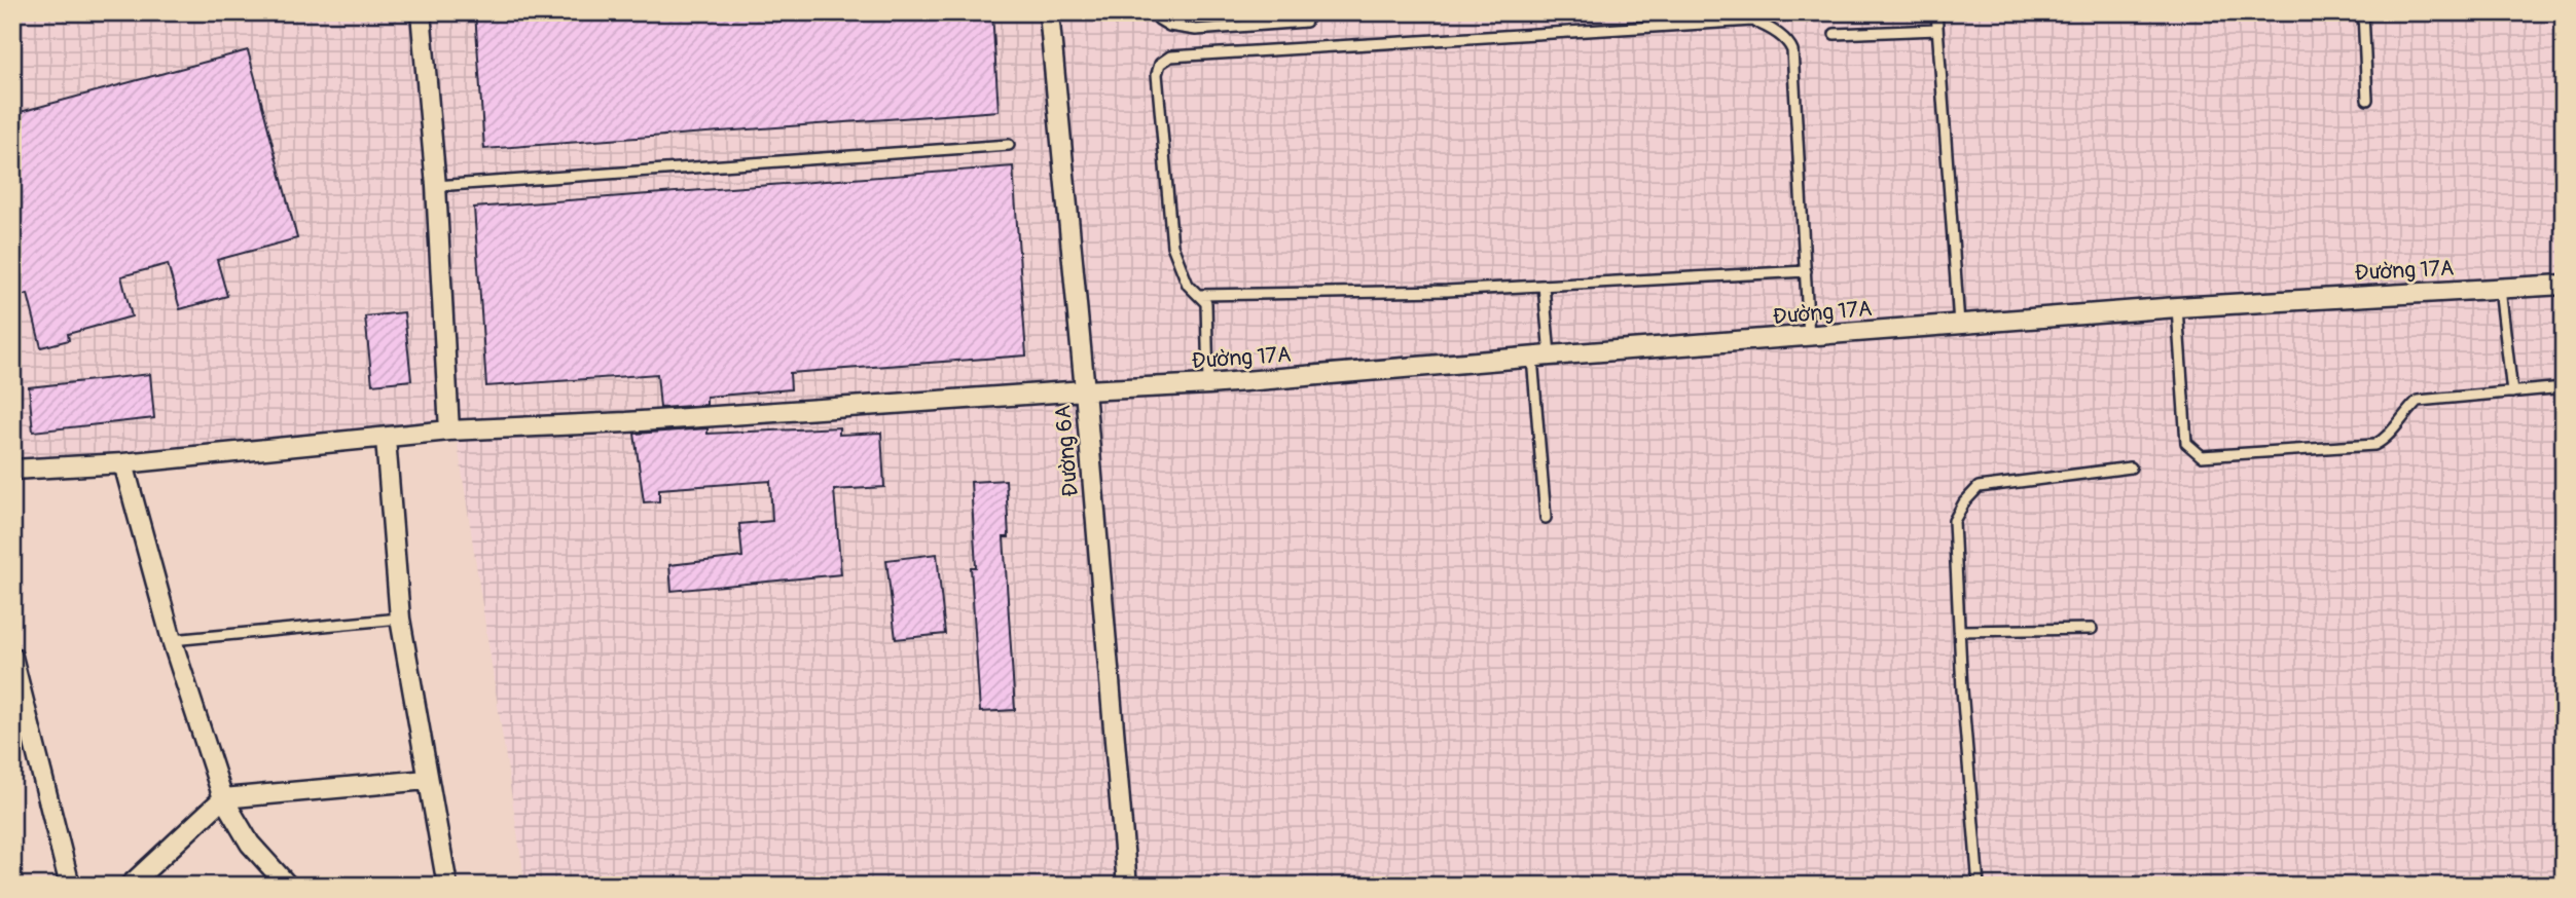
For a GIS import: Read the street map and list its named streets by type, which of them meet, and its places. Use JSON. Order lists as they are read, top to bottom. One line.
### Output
{"streets":{"street":["Đường 17A","Đường 6A"]},"crossings":[["Đường 17A","Đường 6A"]]}
